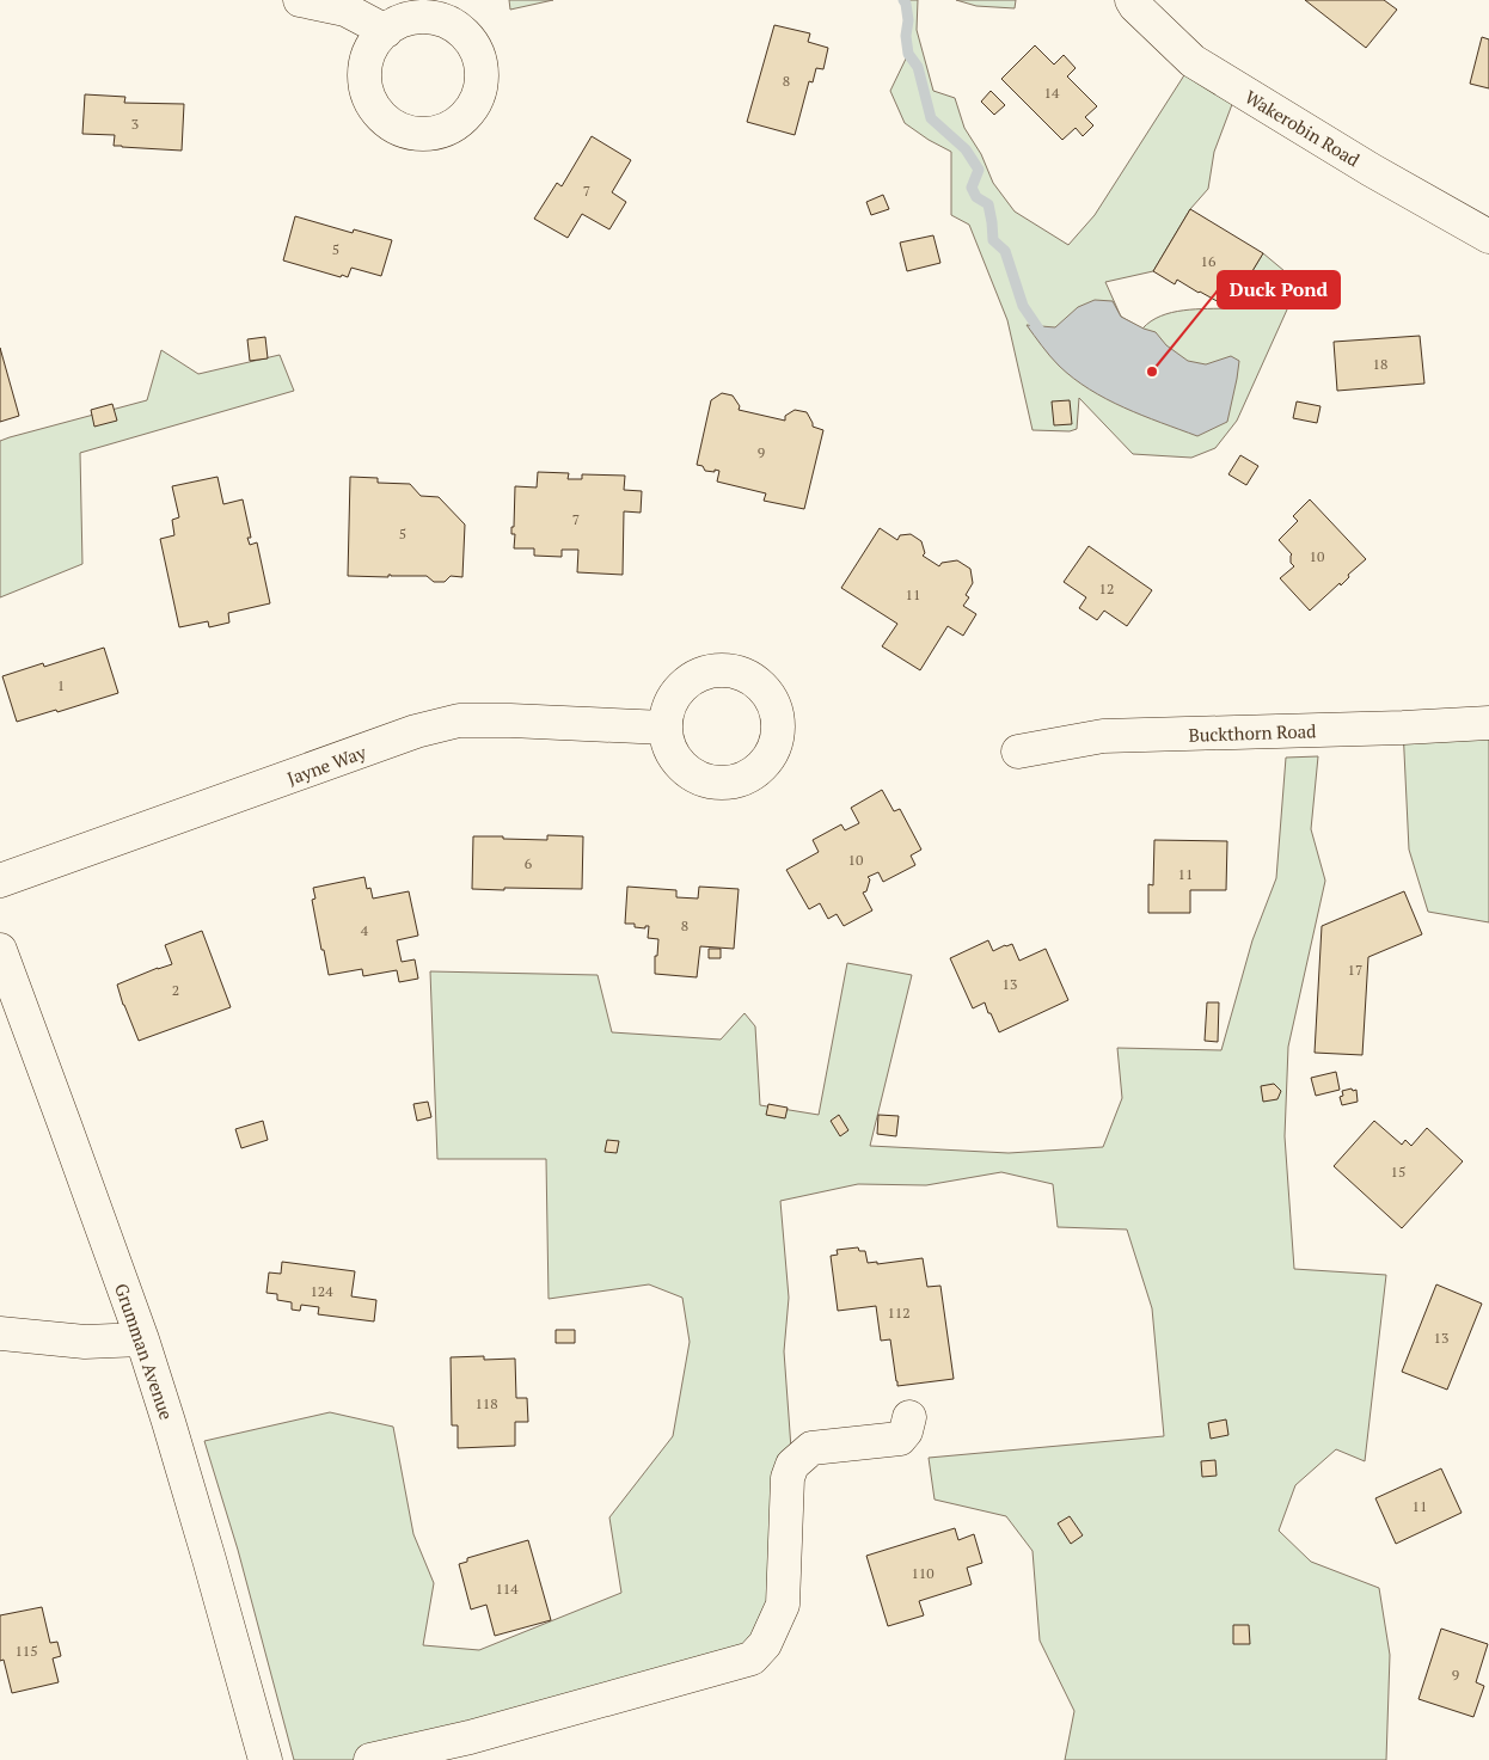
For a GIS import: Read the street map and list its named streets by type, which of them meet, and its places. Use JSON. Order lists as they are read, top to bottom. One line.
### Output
{"streets":{"street":["Wakerobin Road","Buckthorn Road","Jayne Way","Grumman Avenue"]},"places":["Duck Pond"],"house_numbers":["8","14","3","7","5","16","18","9","7","5","10","12","11","1","10","6","11","8","4","17","13","2","15","124","112","13","118","11","110","114","115","9"]}
